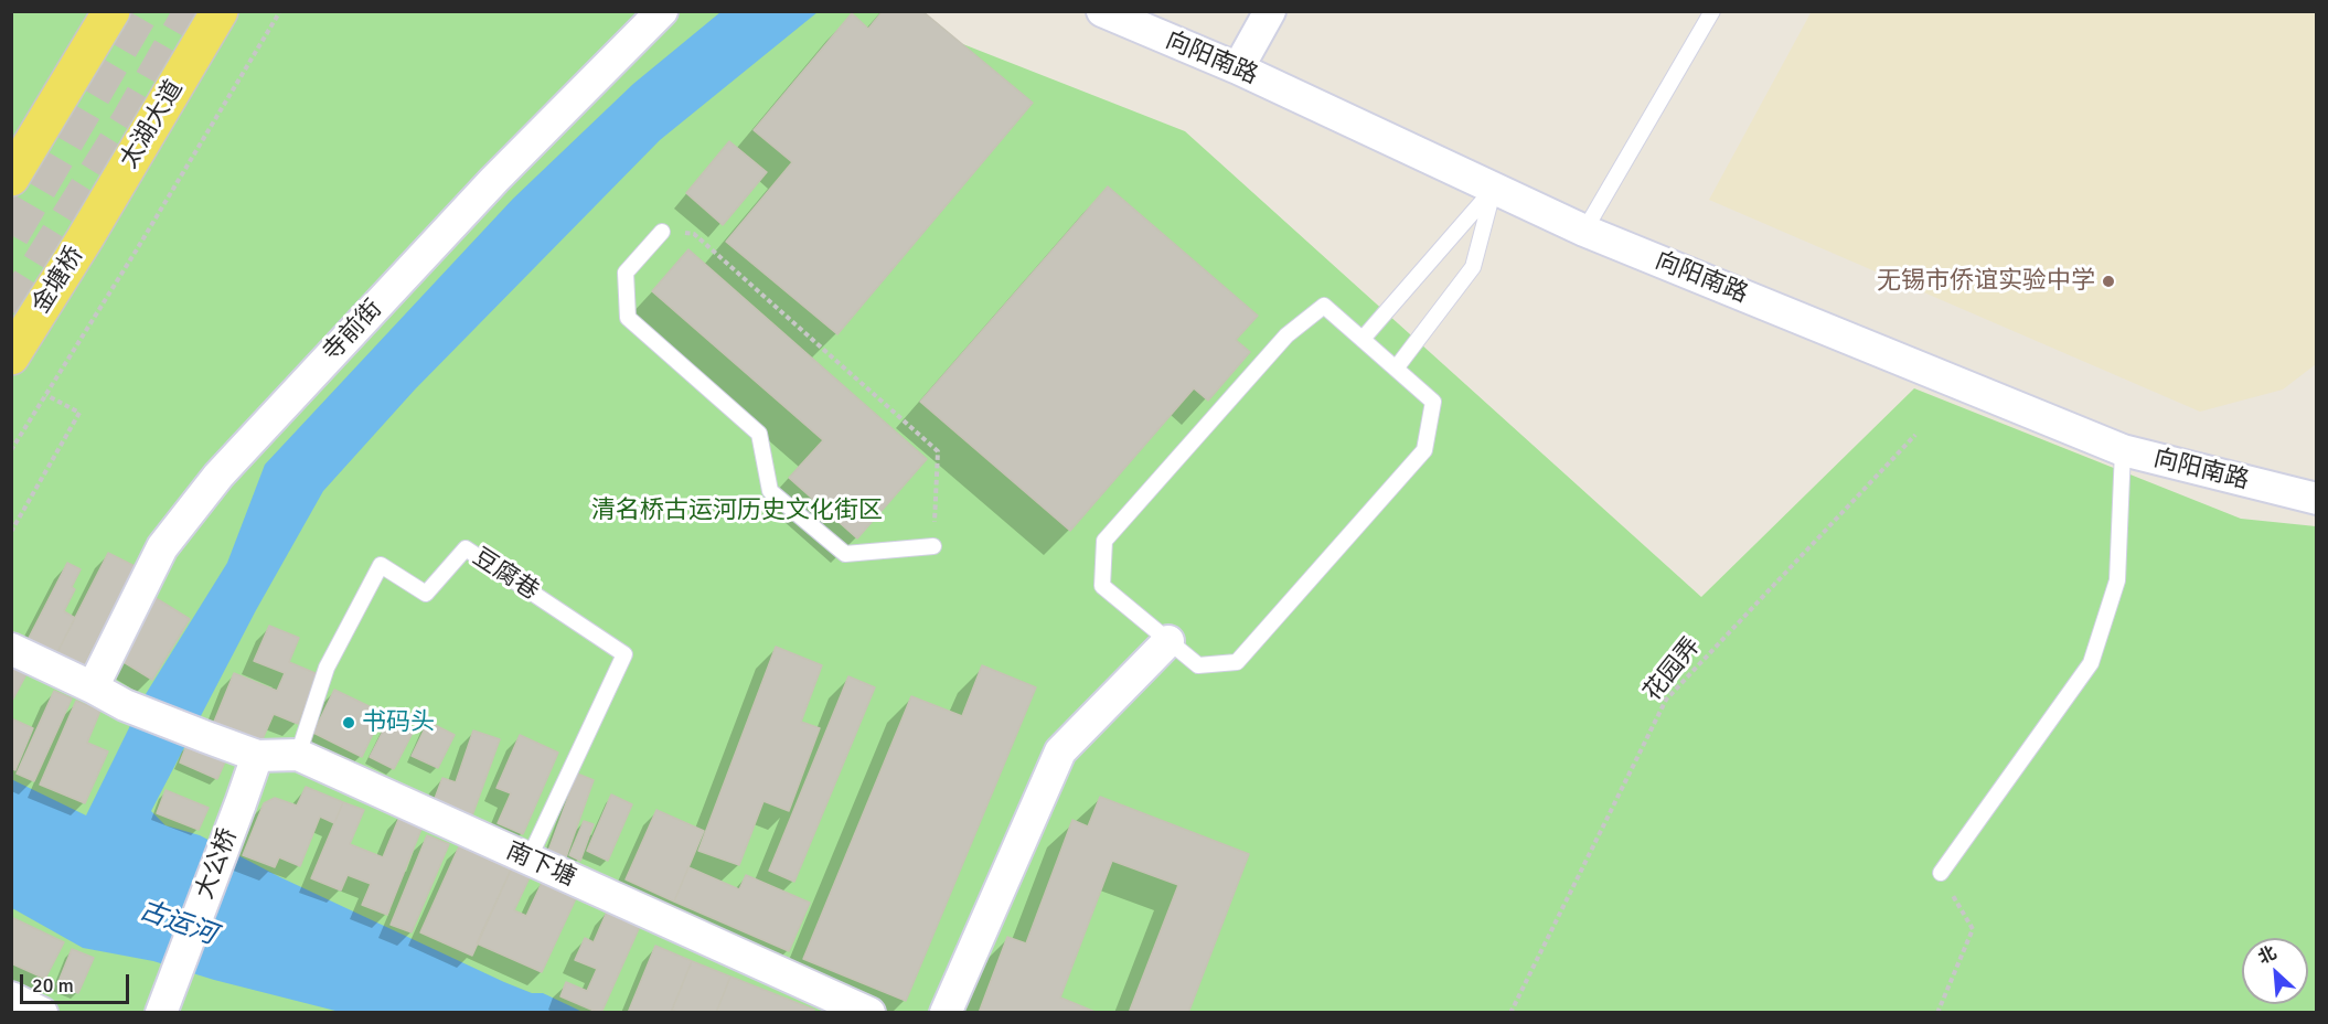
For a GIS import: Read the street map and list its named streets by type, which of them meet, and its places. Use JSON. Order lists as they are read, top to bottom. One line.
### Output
{"streets":{"main road":["太湖大道","金塘桥"],"street":["向阳南路","寺前街","大公桥","南下塘"],"lane":["豆腐巷"],"path":["花园弄"]},"crossings":[["太湖大道","金塘桥"],["寺前街","南下塘"],["豆腐巷","南下塘"],["大公桥","南下塘"]],"water":["古运河"],"parks":["清名桥古运河历史文化街区"],"places":["无锡市侨谊实验中学","书码头"],"scale_bar":"20 m","north":"top left"}
